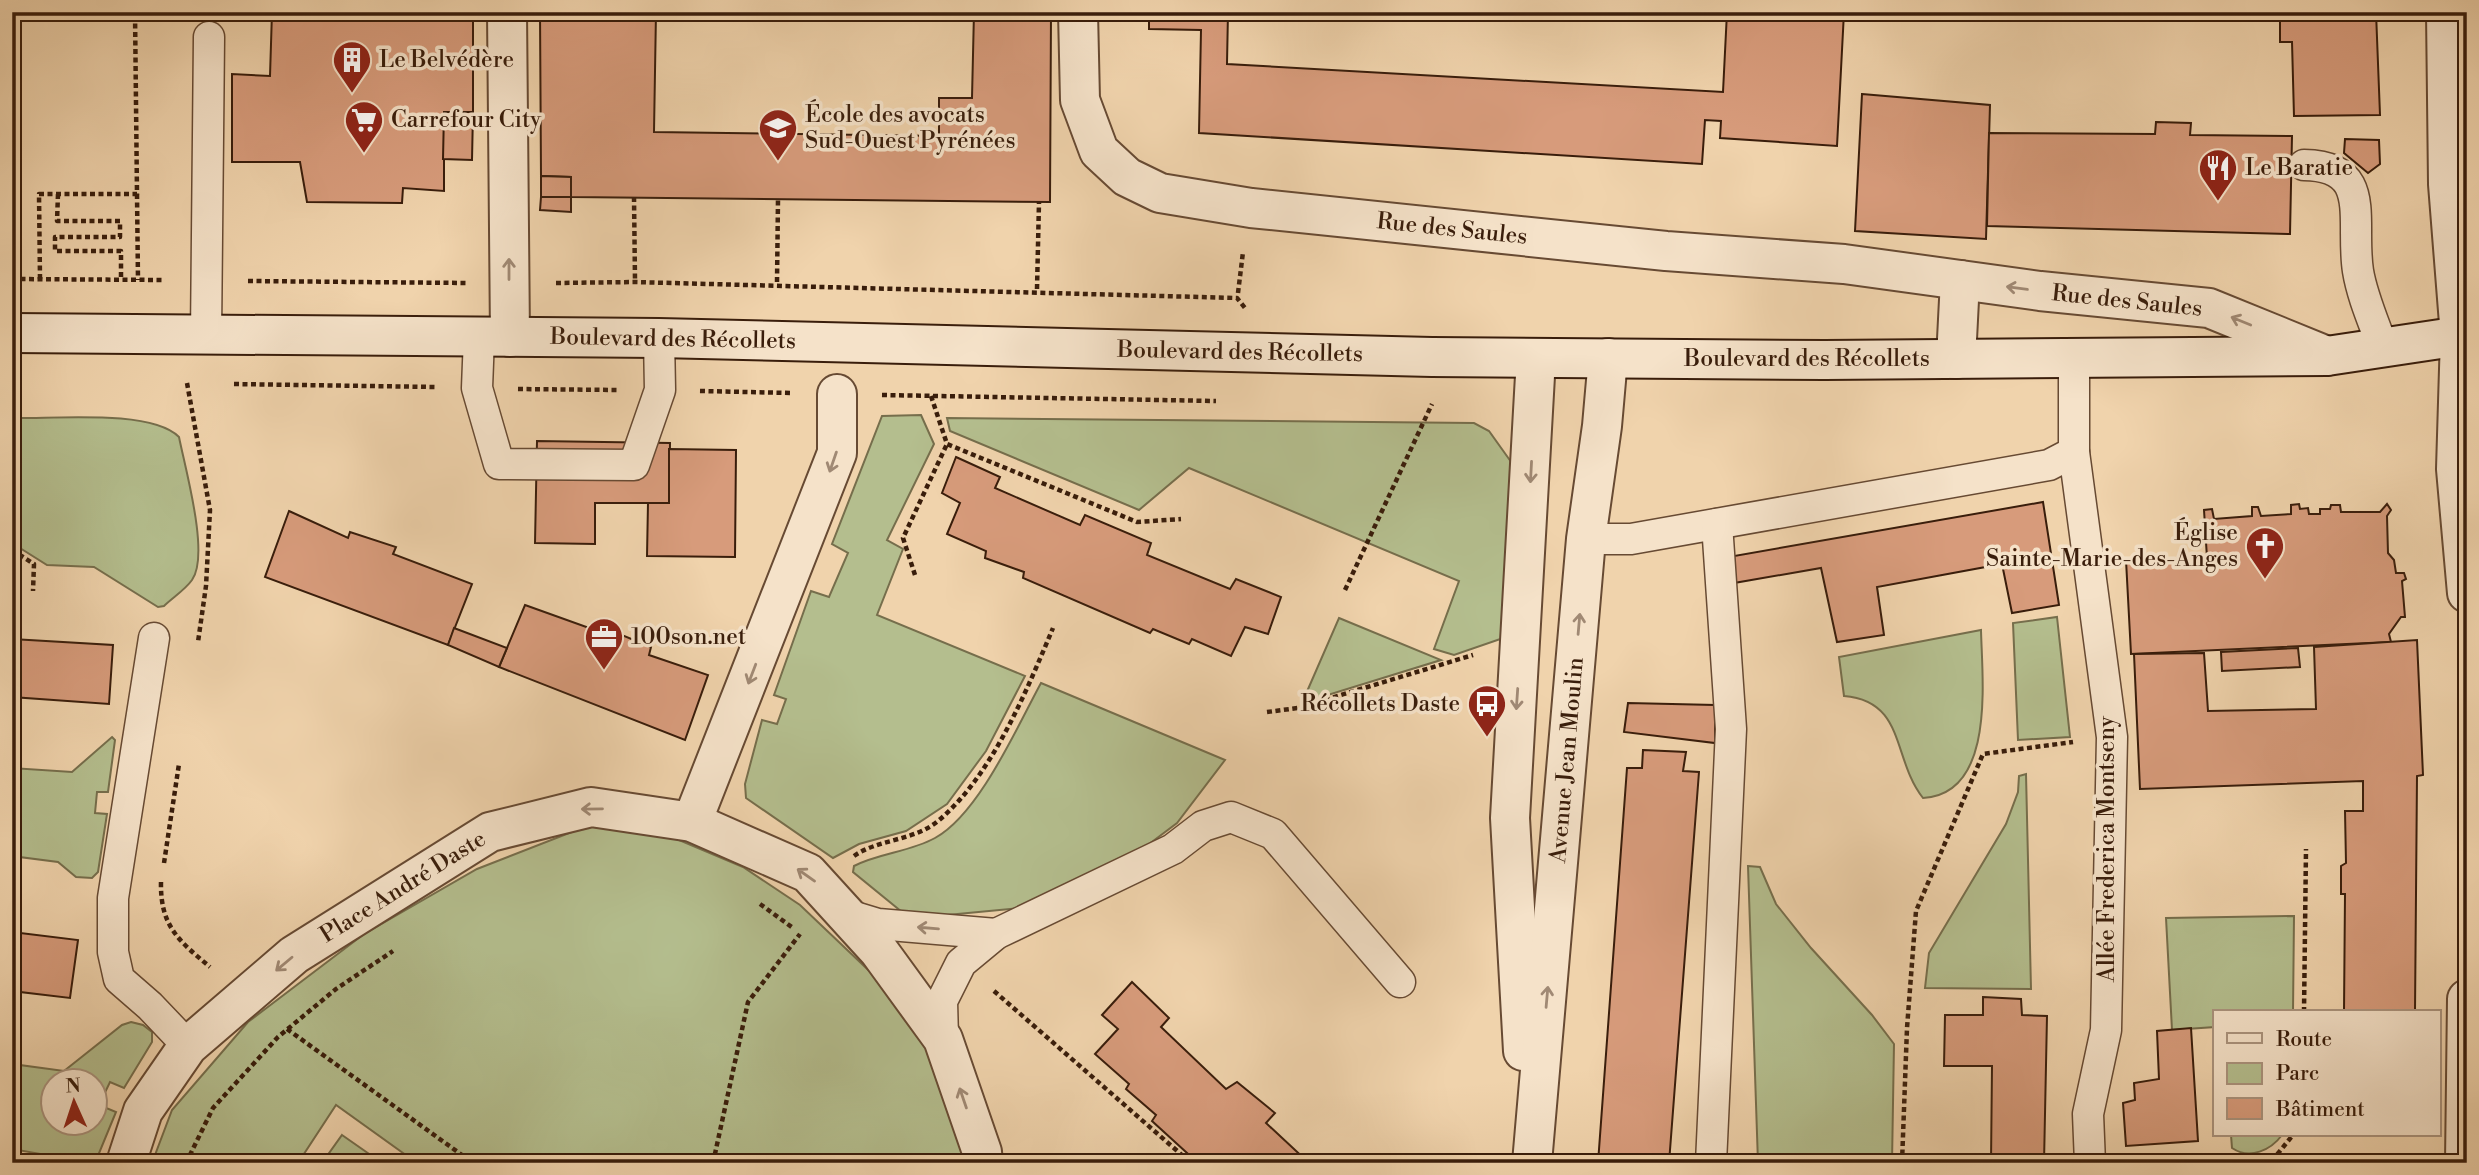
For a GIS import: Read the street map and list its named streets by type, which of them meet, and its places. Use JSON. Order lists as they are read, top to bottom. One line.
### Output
{"streets":{"street":["Rue des Saules","Boulevard des Récollets","Avenue Jean Moulin","Place André Daste"],"lane":["Allée Frederica Montseny"]},"crossings":[["Rue des Saules","Boulevard des Récollets"],["Boulevard des Récollets","Avenue Jean Moulin"],["Boulevard des Récollets","Allée Frederica Montseny"]],"places":{"building":["Le Belvédère"],"supermarket":["Carrefour City"],"school or university":["École des avocats Sud-Ouest Pyrénées"],"restaurant":["Le Baratie"],"church":["Église Sainte-Marie-des-Anges"],"office":["100son.net"],"bus stop":["Récollets Daste"]},"legend":["Route","Parc","Bâtiment"],"north":"top"}
